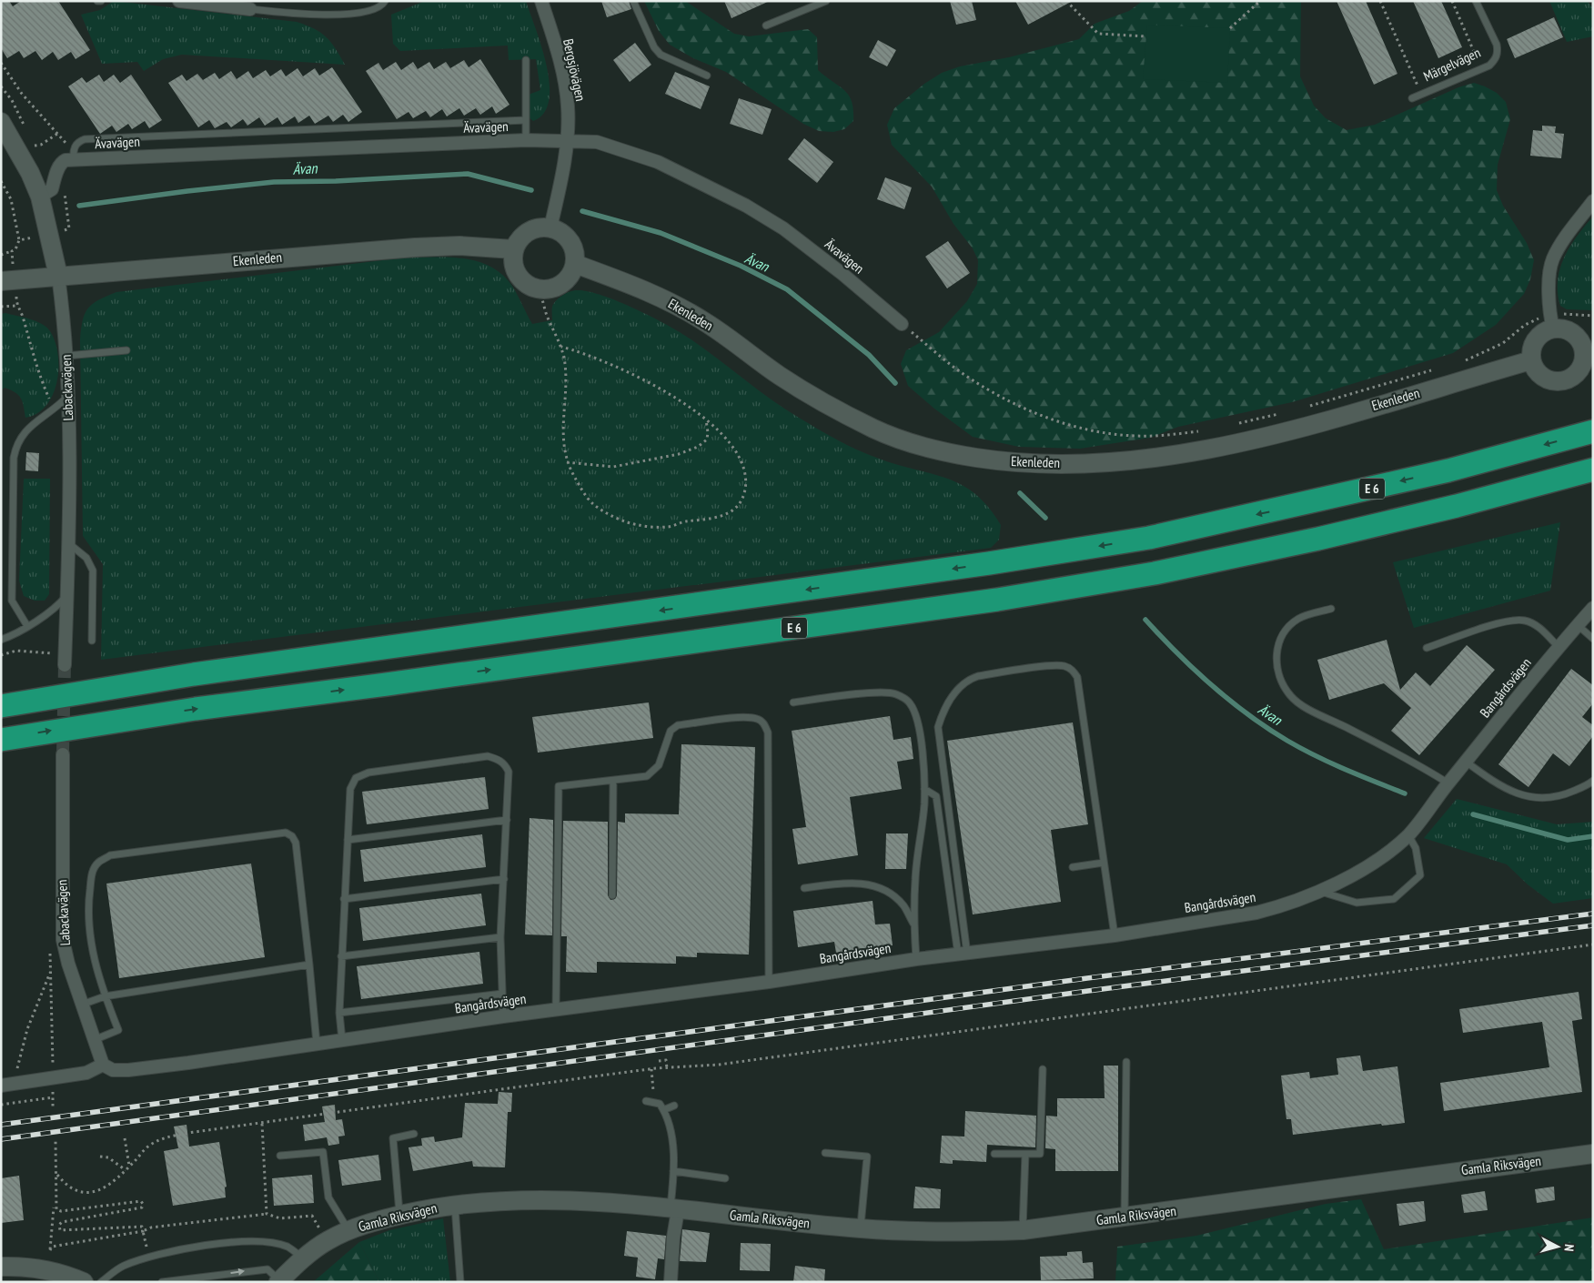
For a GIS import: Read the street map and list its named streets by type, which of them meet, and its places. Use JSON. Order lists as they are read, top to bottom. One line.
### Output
{"streets":{"highway":["E 6"],"street":["Bergsjövägen","Ävavägen","Ekenleden","Labackavägen","Bangårdsvägen","Gamla Riksvägen"],"lane":["Märgelvägen"]},"crossings":[["Bergsjövägen","Ävavägen"],["Bergsjövägen","Ekenleden"],["Ekenleden","Labackavägen"],["Labackavägen","Bangårdsvägen"]],"water":["Ävan"],"north":"right"}
